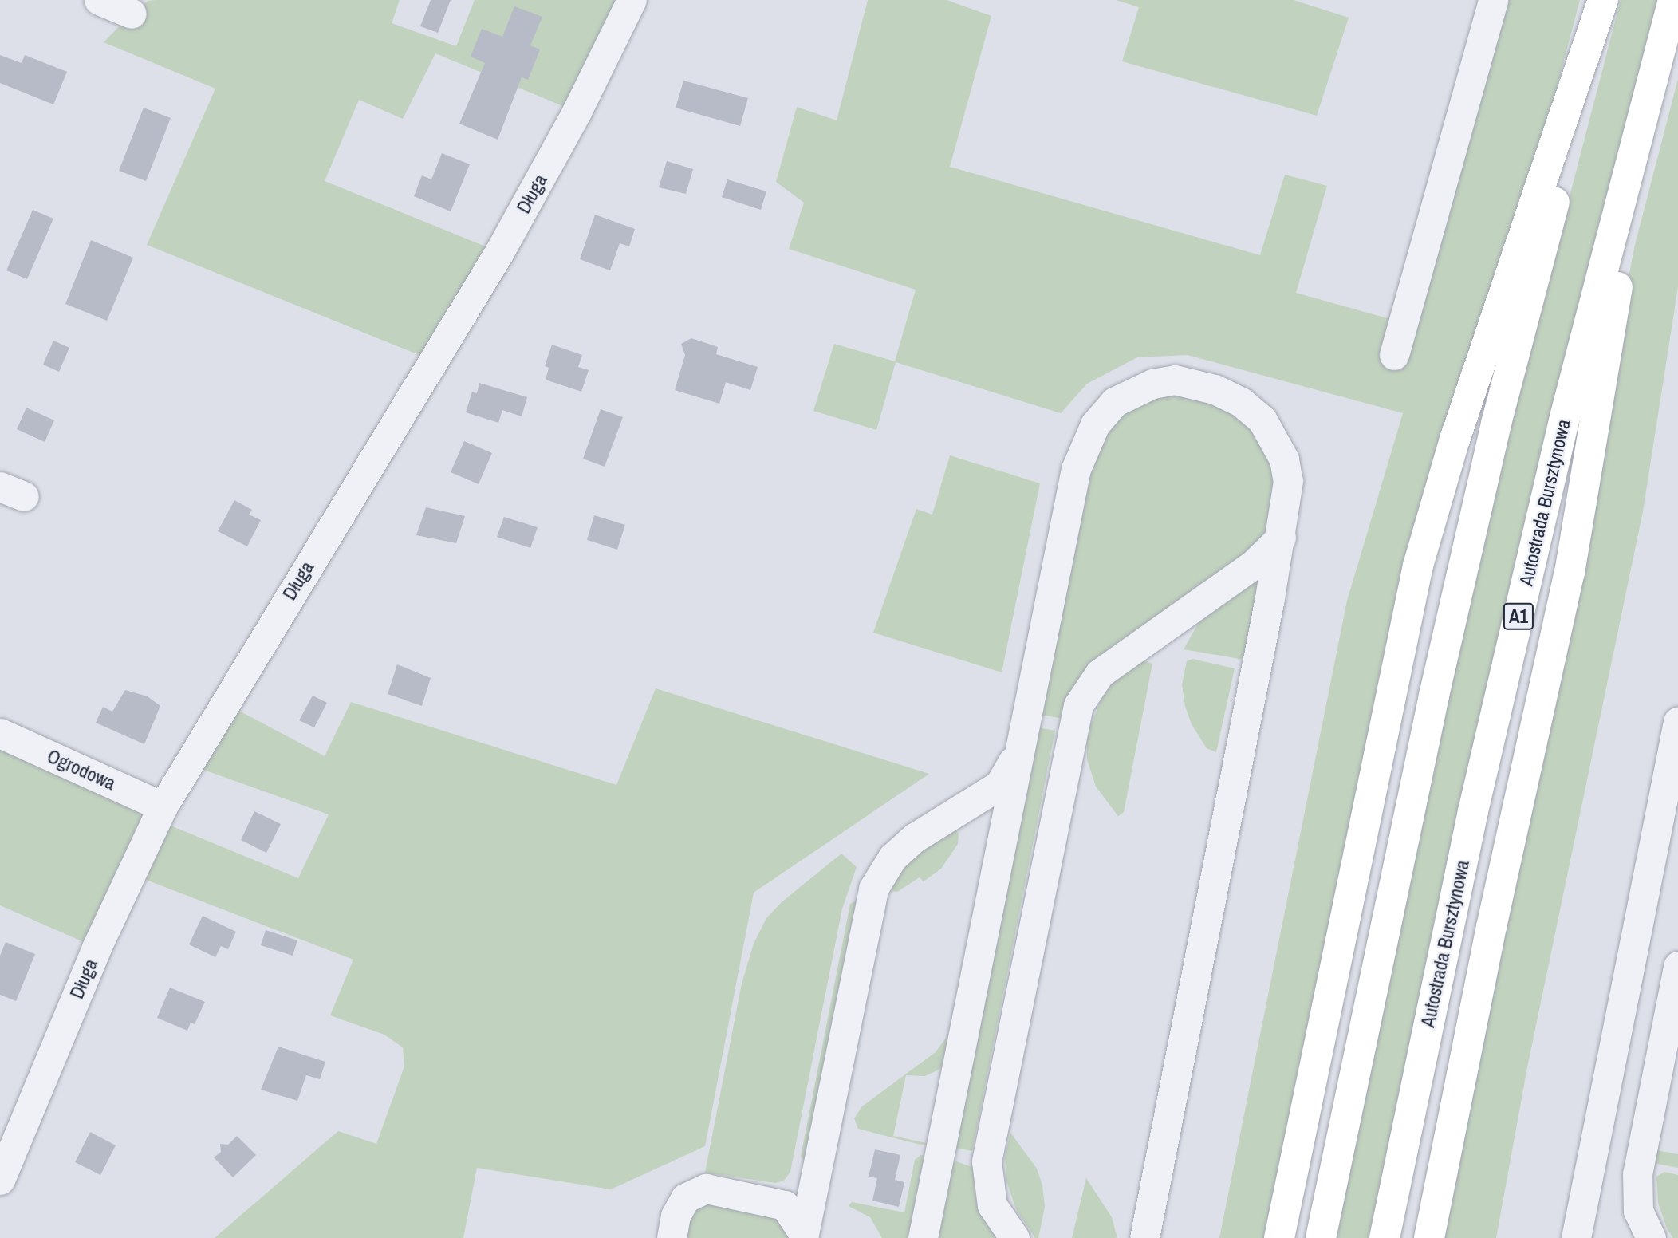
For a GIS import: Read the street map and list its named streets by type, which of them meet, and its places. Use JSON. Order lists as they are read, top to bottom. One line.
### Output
{"streets":{"highway":["Autostrada Bursztynowa","A1"],"street":["Długa","Ogrodowa"]},"crossings":[["Długa","Ogrodowa"]]}
